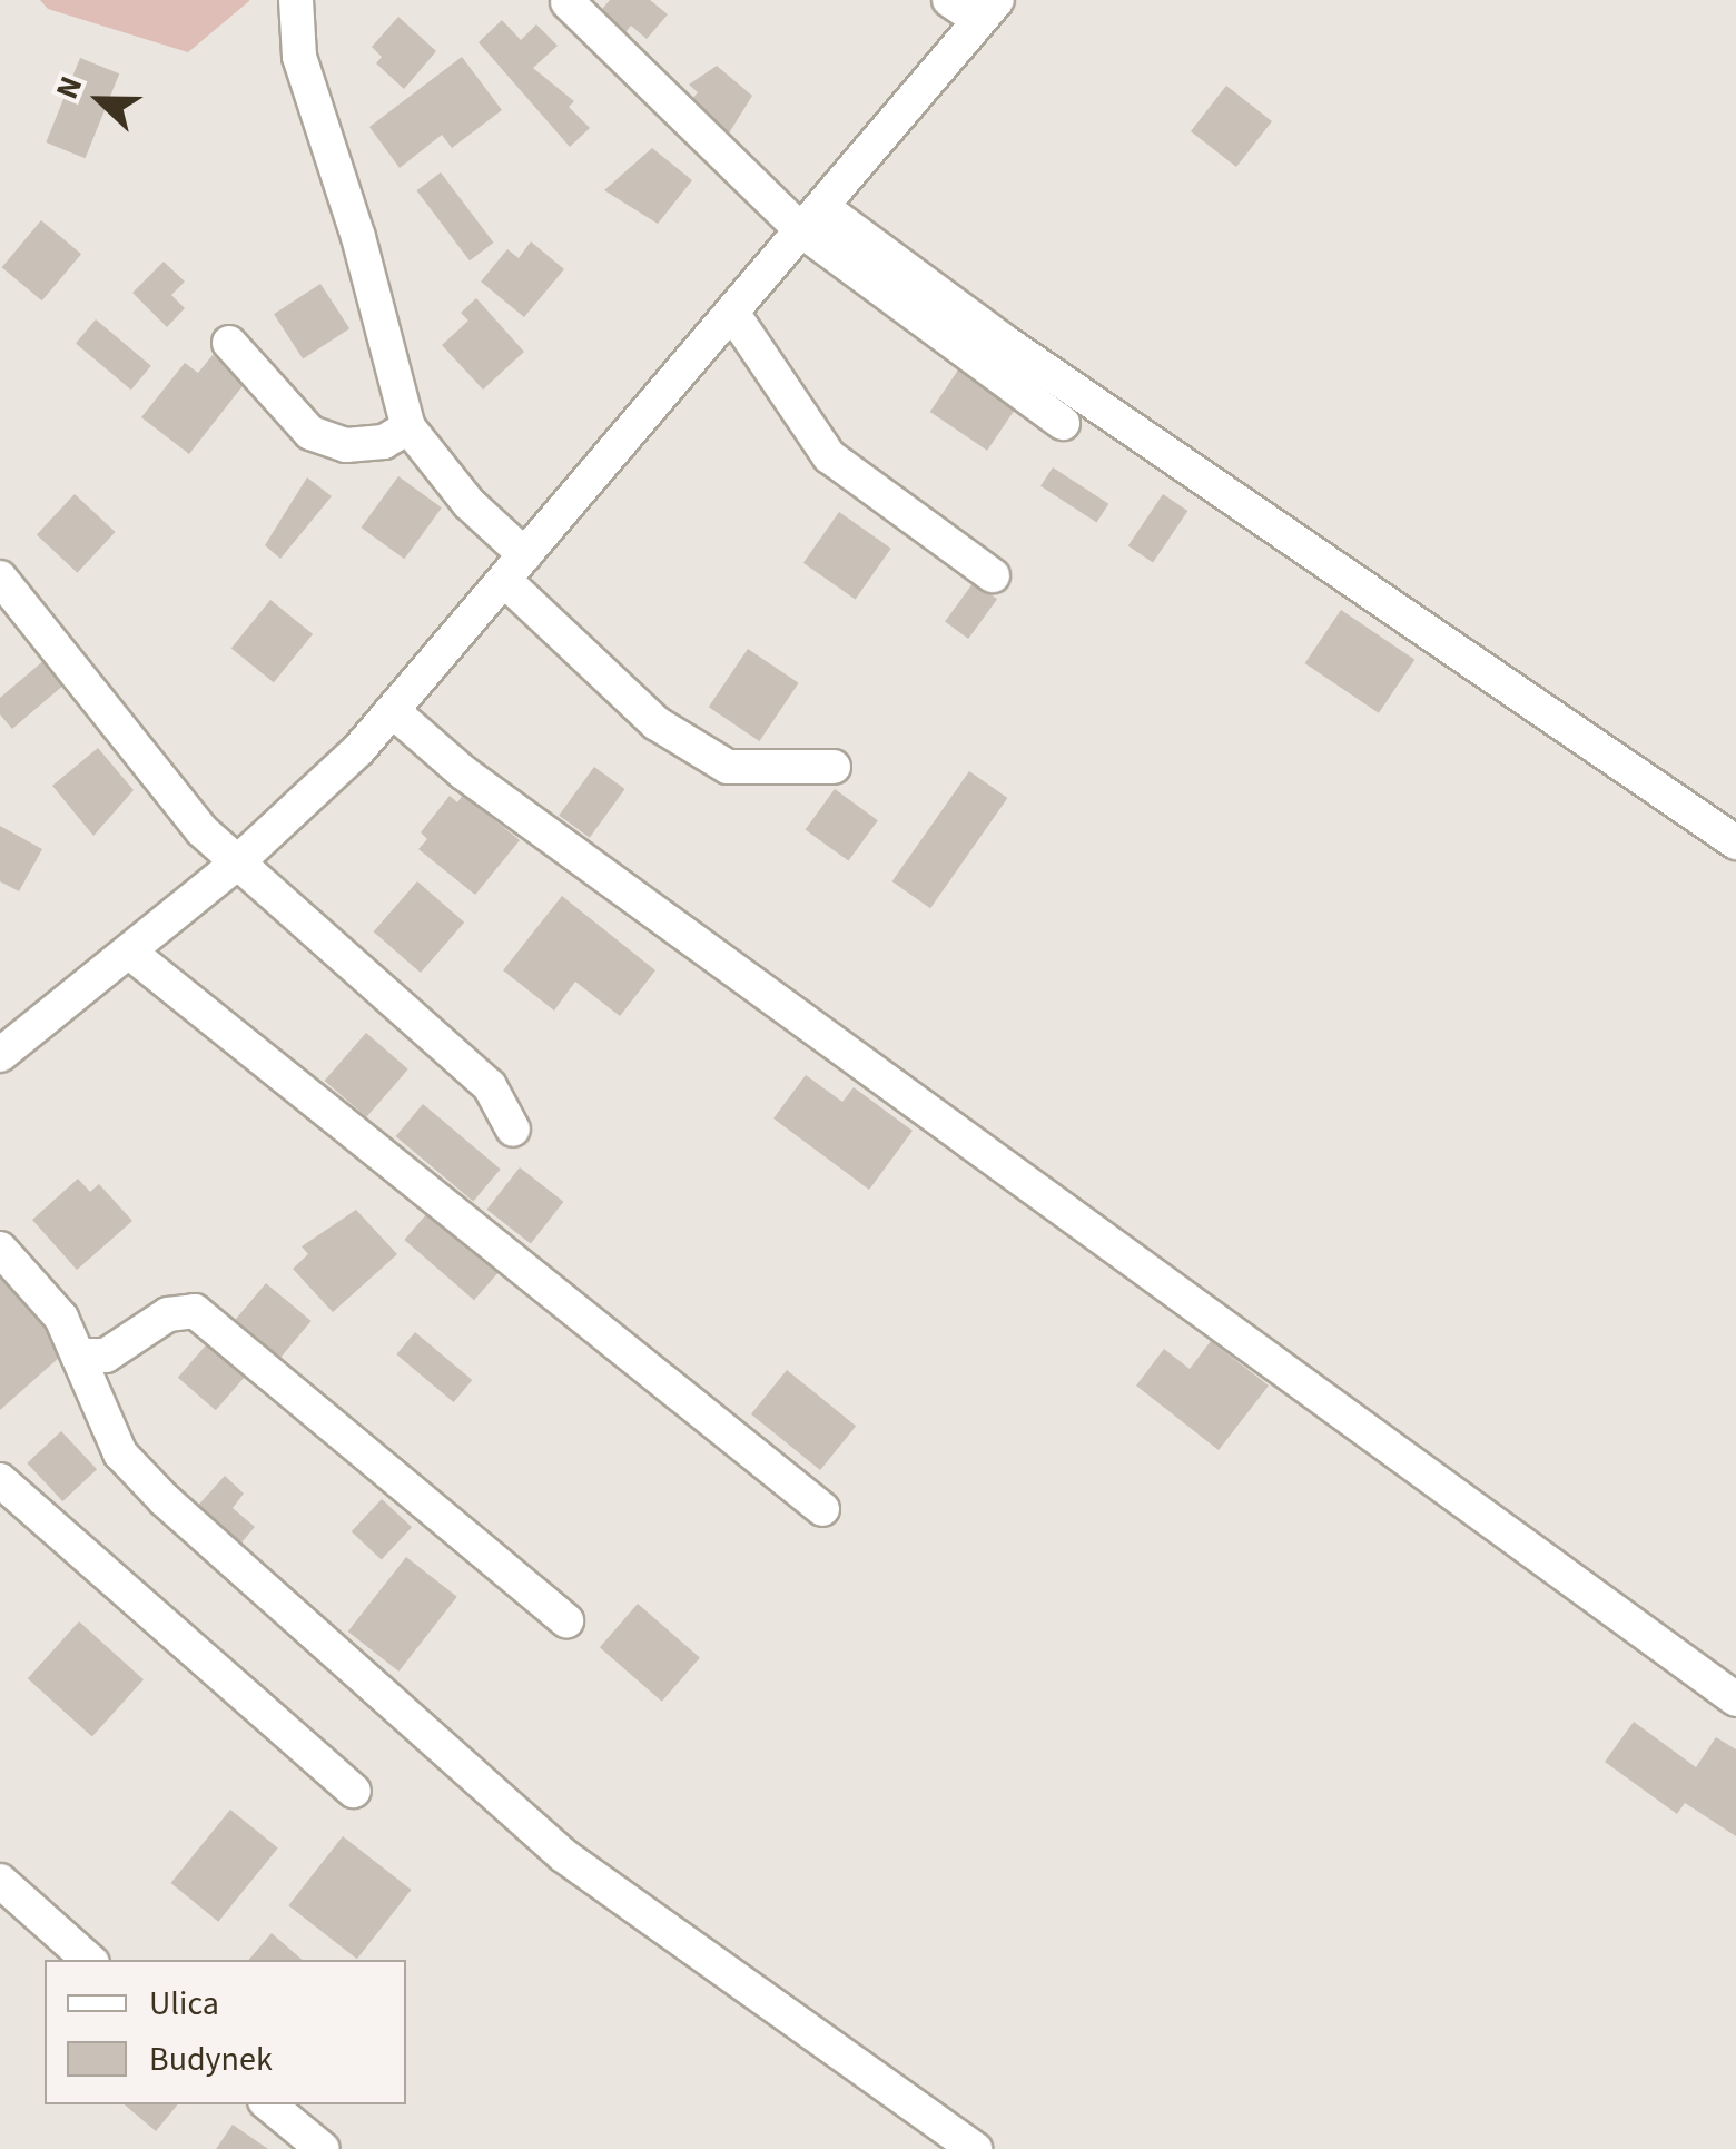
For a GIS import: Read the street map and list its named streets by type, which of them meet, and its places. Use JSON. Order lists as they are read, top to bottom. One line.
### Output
{"legend":["Ulica","Budynek"],"north":"left"}
